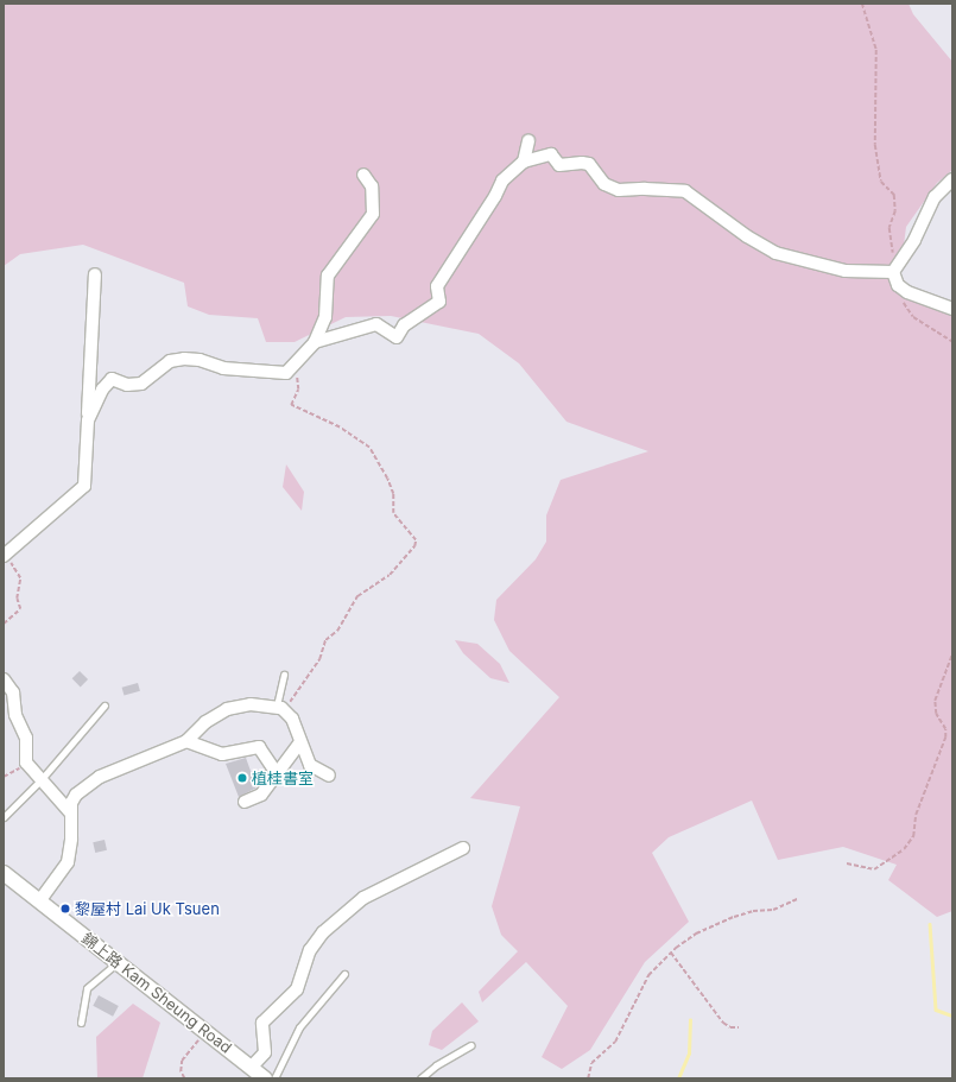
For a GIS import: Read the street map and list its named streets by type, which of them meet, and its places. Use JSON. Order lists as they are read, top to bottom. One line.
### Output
{"streets":{"main road":["錦上路 Kam Sheung Road"]},"places":["植桂書室","黎屋村 Lai Uk Tsuen"]}
